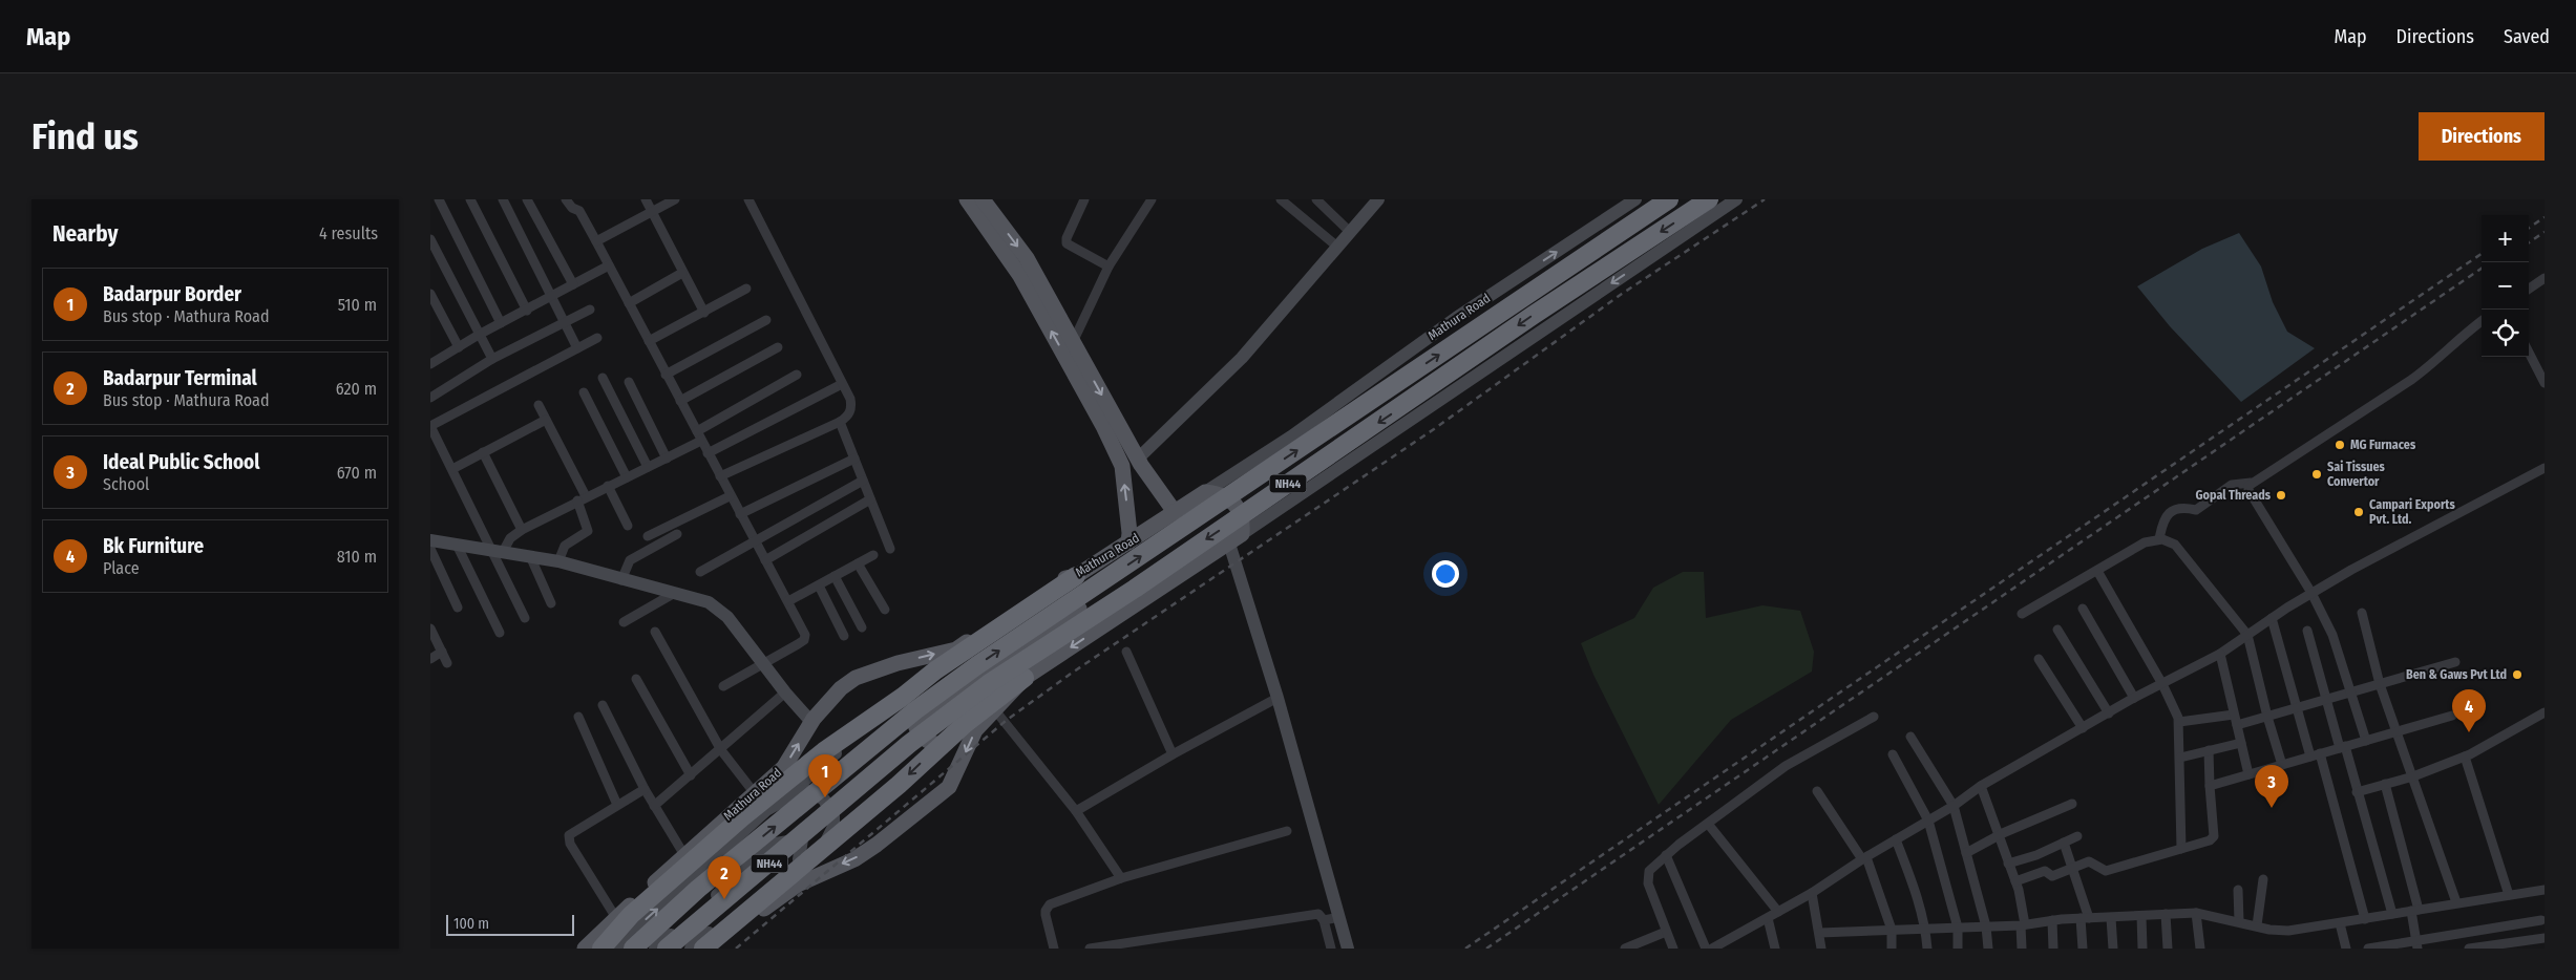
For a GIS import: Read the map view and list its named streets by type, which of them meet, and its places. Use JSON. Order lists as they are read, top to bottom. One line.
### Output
{"streets":{"highway":["Mathura Road","NH44"]},"places":["MG Furnaces","Sai Tissues Convertor","Gopal Threads","Campari Exports Pvt. Ltd.","Ben & Gaws Pvt Ltd"],"scale_bar":"100 m","page":{"header":"Map","nav":["Map","Directions","Saved"],"buttons":"Directions","title":"Find us","heading":["Nearby","4 results"],"map_buttons":["+","−"],"list":[{"mark":"1","name":"Badarpur Border","note":"Bus stop · Mathura Road","value":"510 m"},{"mark":"2","name":"Badarpur Terminal","note":"Bus stop · Mathura Road","value":"620 m"},{"mark":"3","name":"Ideal Public School","note":"School","value":"670 m"},{"mark":"4","name":"Bk Furniture","note":"Place","value":"810 m"}],"pins":["4","1","3","2"],"scale":"100 m"}}
